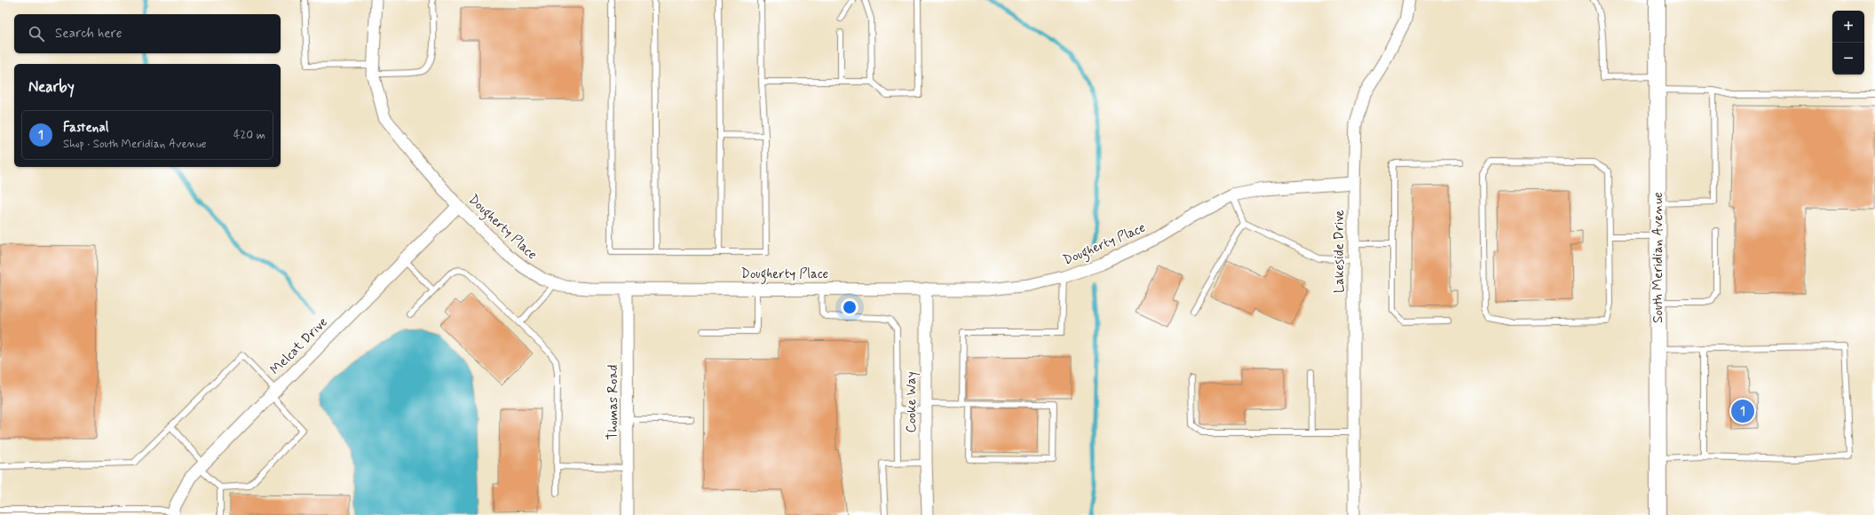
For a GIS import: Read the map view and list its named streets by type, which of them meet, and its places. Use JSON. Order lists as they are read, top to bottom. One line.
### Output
{"streets":{"main road":["South Meridian Avenue"],"street":["Dougherty Place","Lakeside Drive","Melcat Drive","Thomas Road","Cooke Way"]},"crossings":[["Dougherty Place","Lakeside Drive"],["Dougherty Place","Melcat Drive"],["Dougherty Place","Thomas Road"],["Dougherty Place","Cooke Way"]],"page":{"map_buttons":["+","−"],"search":"Search here","heading":"Nearby","list":[{"mark":"1","name":"Fastenal","note":"Shop · South Meridian Avenue","value":"420 m"}],"pins":"1"}}
